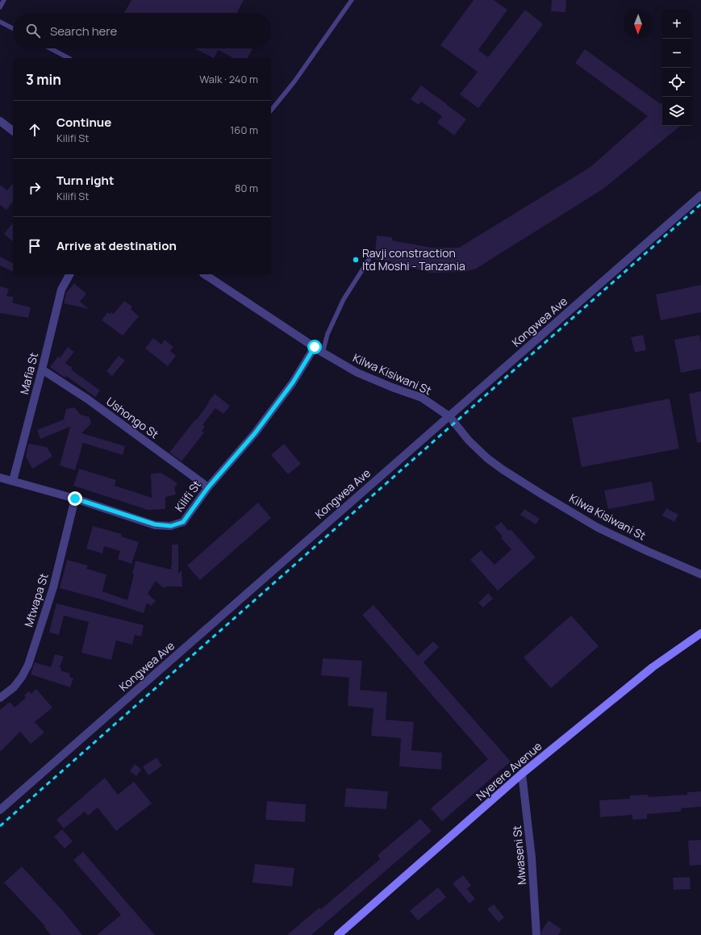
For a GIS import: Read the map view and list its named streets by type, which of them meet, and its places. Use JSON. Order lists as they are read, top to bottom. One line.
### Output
{"streets":{"street":["Kongwea Ave","Mafia St","Kilwa Kisiwani St","Ushongo St","Kilifi St","Mtwapa St","Nyerere Avenue","Mwaseni St"]},"crossings":[["Kongwea Ave","Kilwa Kisiwani St"],["Mafia St","Ushongo St"],["Mafia St","Kilifi St"],["Kilwa Kisiwani St","Kilifi St"],["Ushongo St","Kilifi St"],["Kilifi St","Mtwapa St"],["Nyerere Avenue","Mwaseni St"]],"places":["Ravji constraction ltd Moshi - Tanzania"],"north":"bottom","page":{"map_buttons":["+","−"],"search":"Search here","heading":["3 min","Walk · 240 m"],"list":[["Continue","Kilifi St","160 m"],["Turn right","Kilifi St","80 m"],"Arrive at destination"]}}
